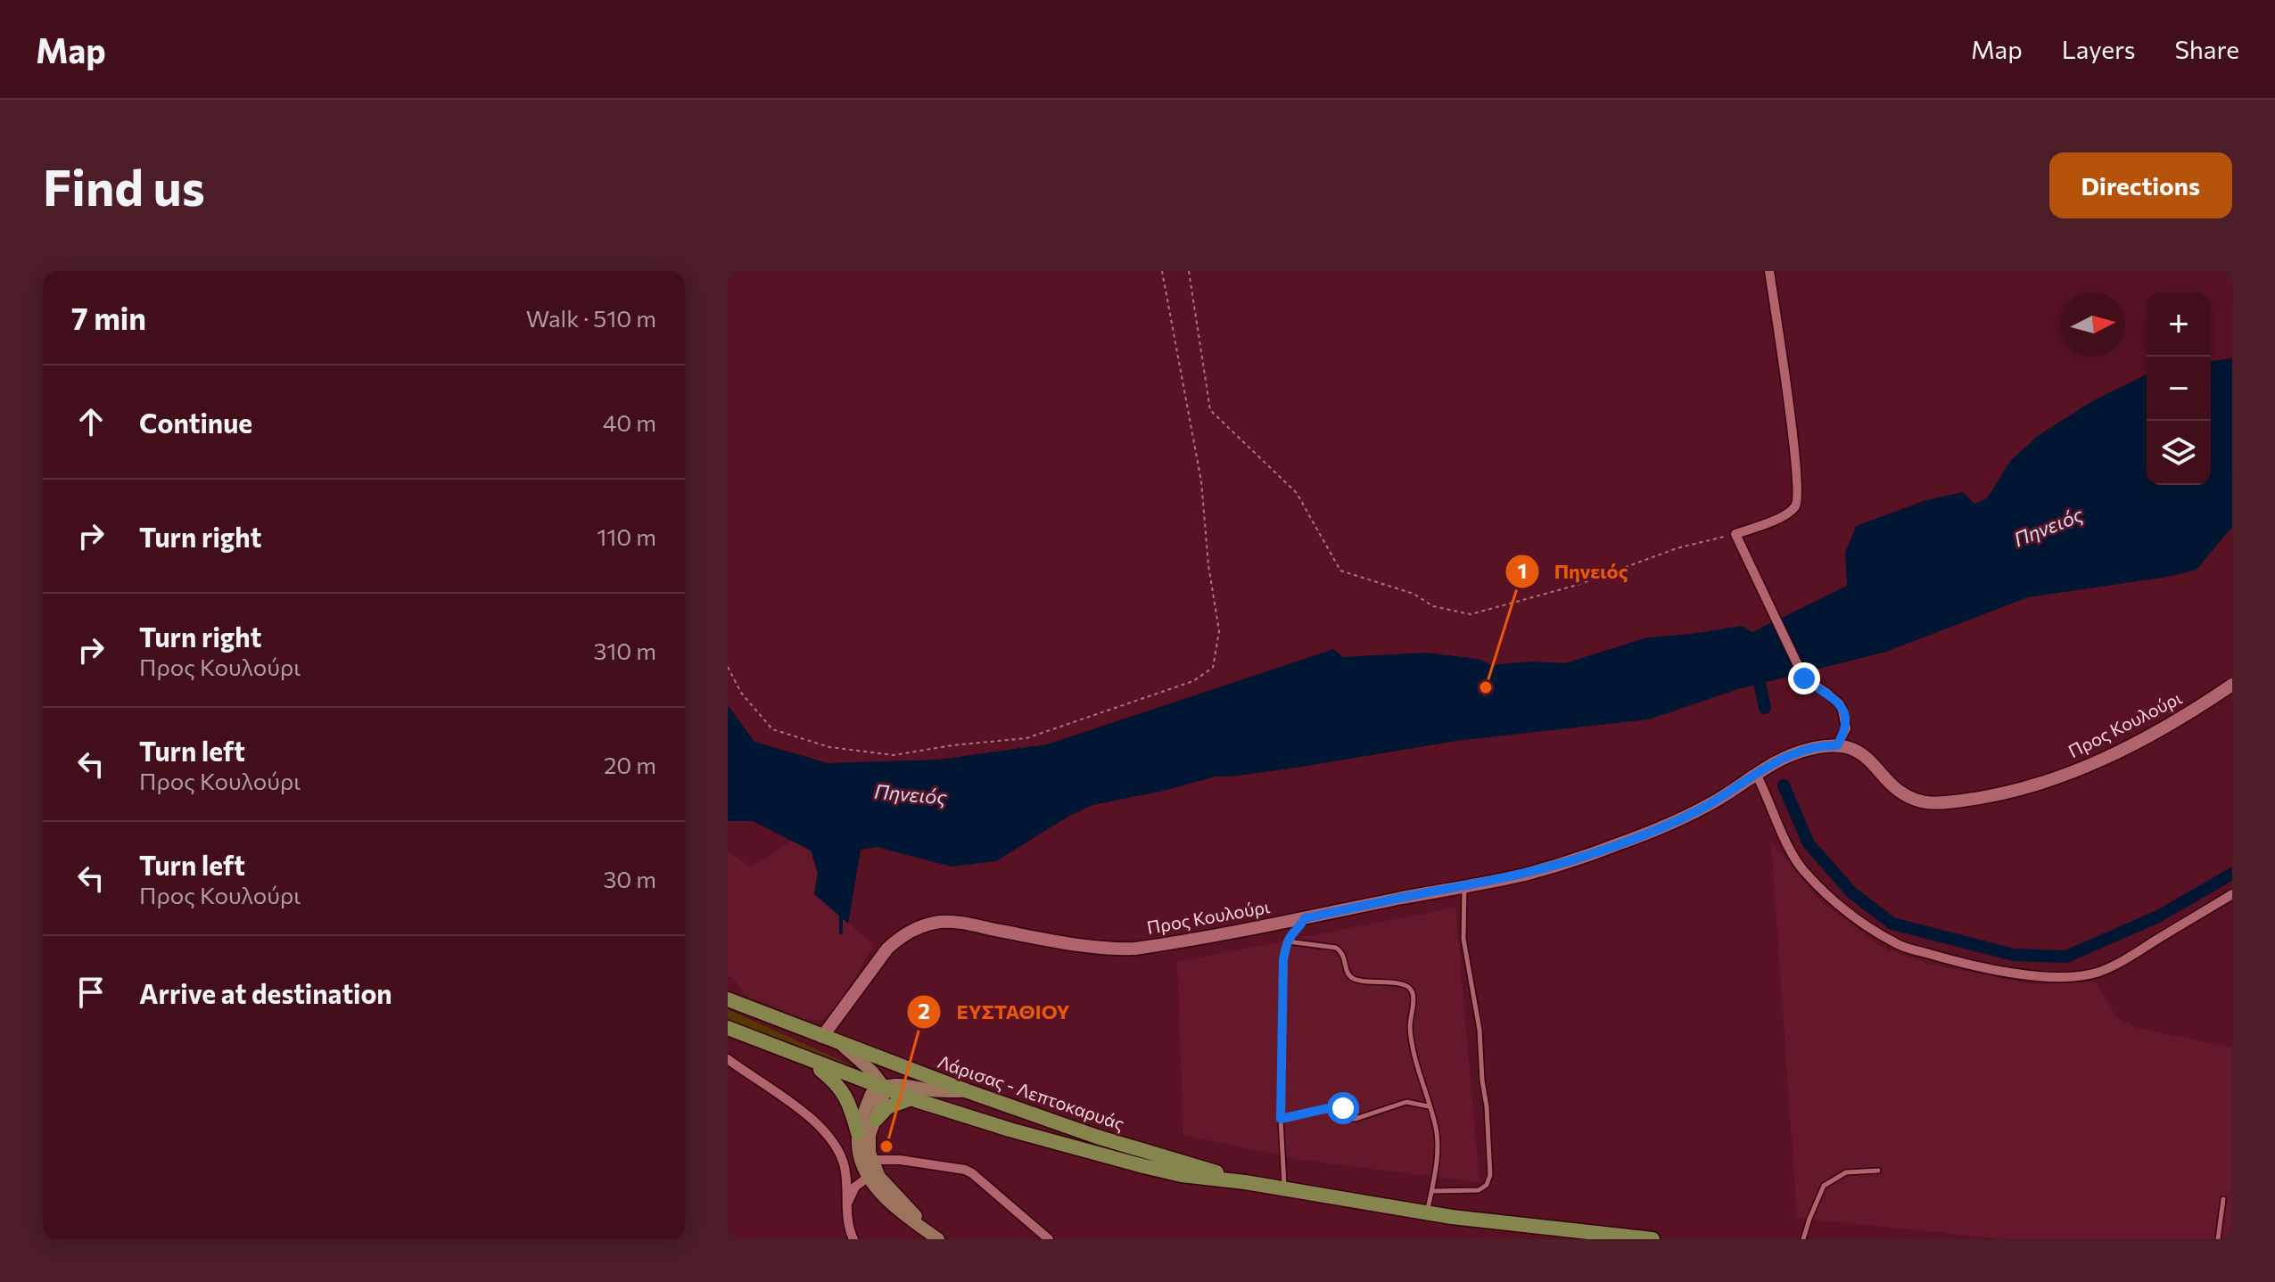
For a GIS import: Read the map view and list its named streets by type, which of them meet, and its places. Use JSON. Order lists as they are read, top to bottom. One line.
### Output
{"streets":{"main road":["Λάρισας - Λεπτοκαρυάς"],"street":["Προς Κουλούρι"]},"crossings":[["Προς Κουλούρι","Λάρισας - Λεπτοκαρυάς"]],"water":["Πηνειός"],"places":["Πηνειός","ΕΥΣΤΑΘΙΟΥ"],"north":"right","page":{"header":"Map","nav":["Map","Layers","Share"],"buttons":"Directions","title":"Find us","heading":["7 min","Walk · 510 m"],"map_buttons":["+","−"],"list":[["Continue","40 m"],["Turn right","110 m"],["Turn right","Προς Κουλούρι","310 m"],["Turn left","Προς Κουλούρι","20 m"],["Turn left","Προς Κουλούρι","30 m"],"Arrive at destination"]}}
